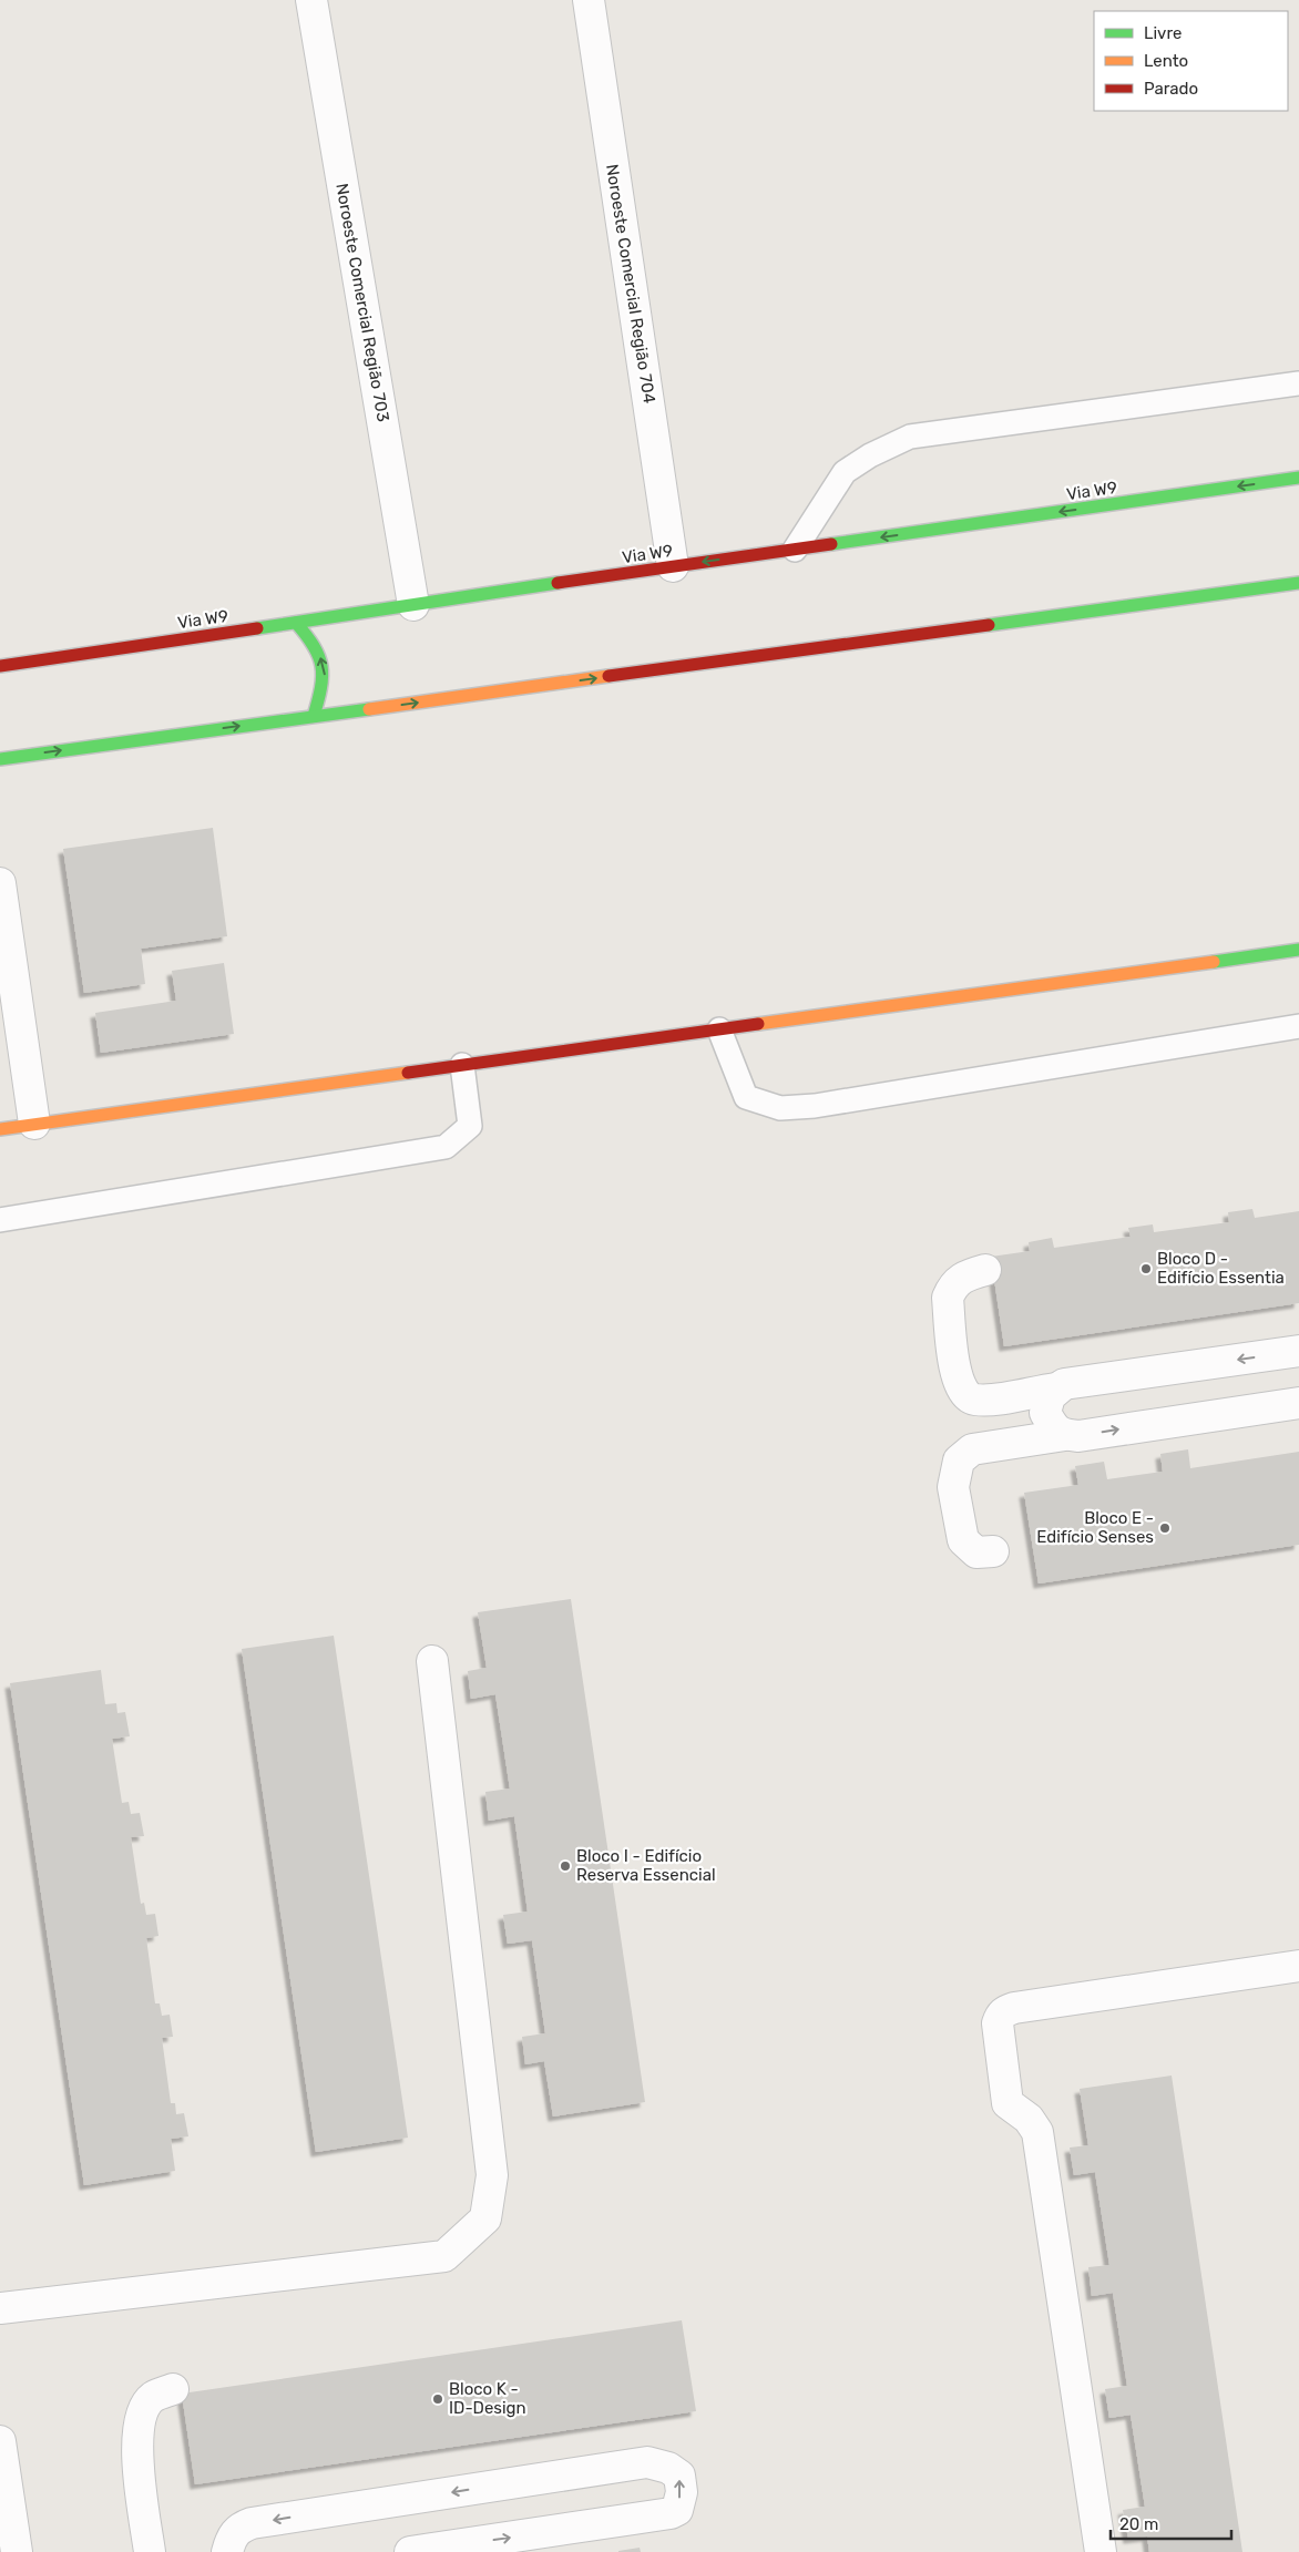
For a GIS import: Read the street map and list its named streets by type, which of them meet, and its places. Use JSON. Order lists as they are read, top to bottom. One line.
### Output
{"streets":{"street":["Noroeste Comercial Região 704","Noroeste Comercial Região 703","Via W9"]},"crossings":[["Noroeste Comercial Região 704","Via W9"],["Noroeste Comercial Região 703","Via W9"]],"places":["Bloco D - Edifício Essentia","Bloco E - Edifício Senses","Bloco I - Edifício Reserva Essencial","Bloco K - ID-Design"],"legend":["Livre","Lento","Parado"],"scale_bar":"20 m"}
